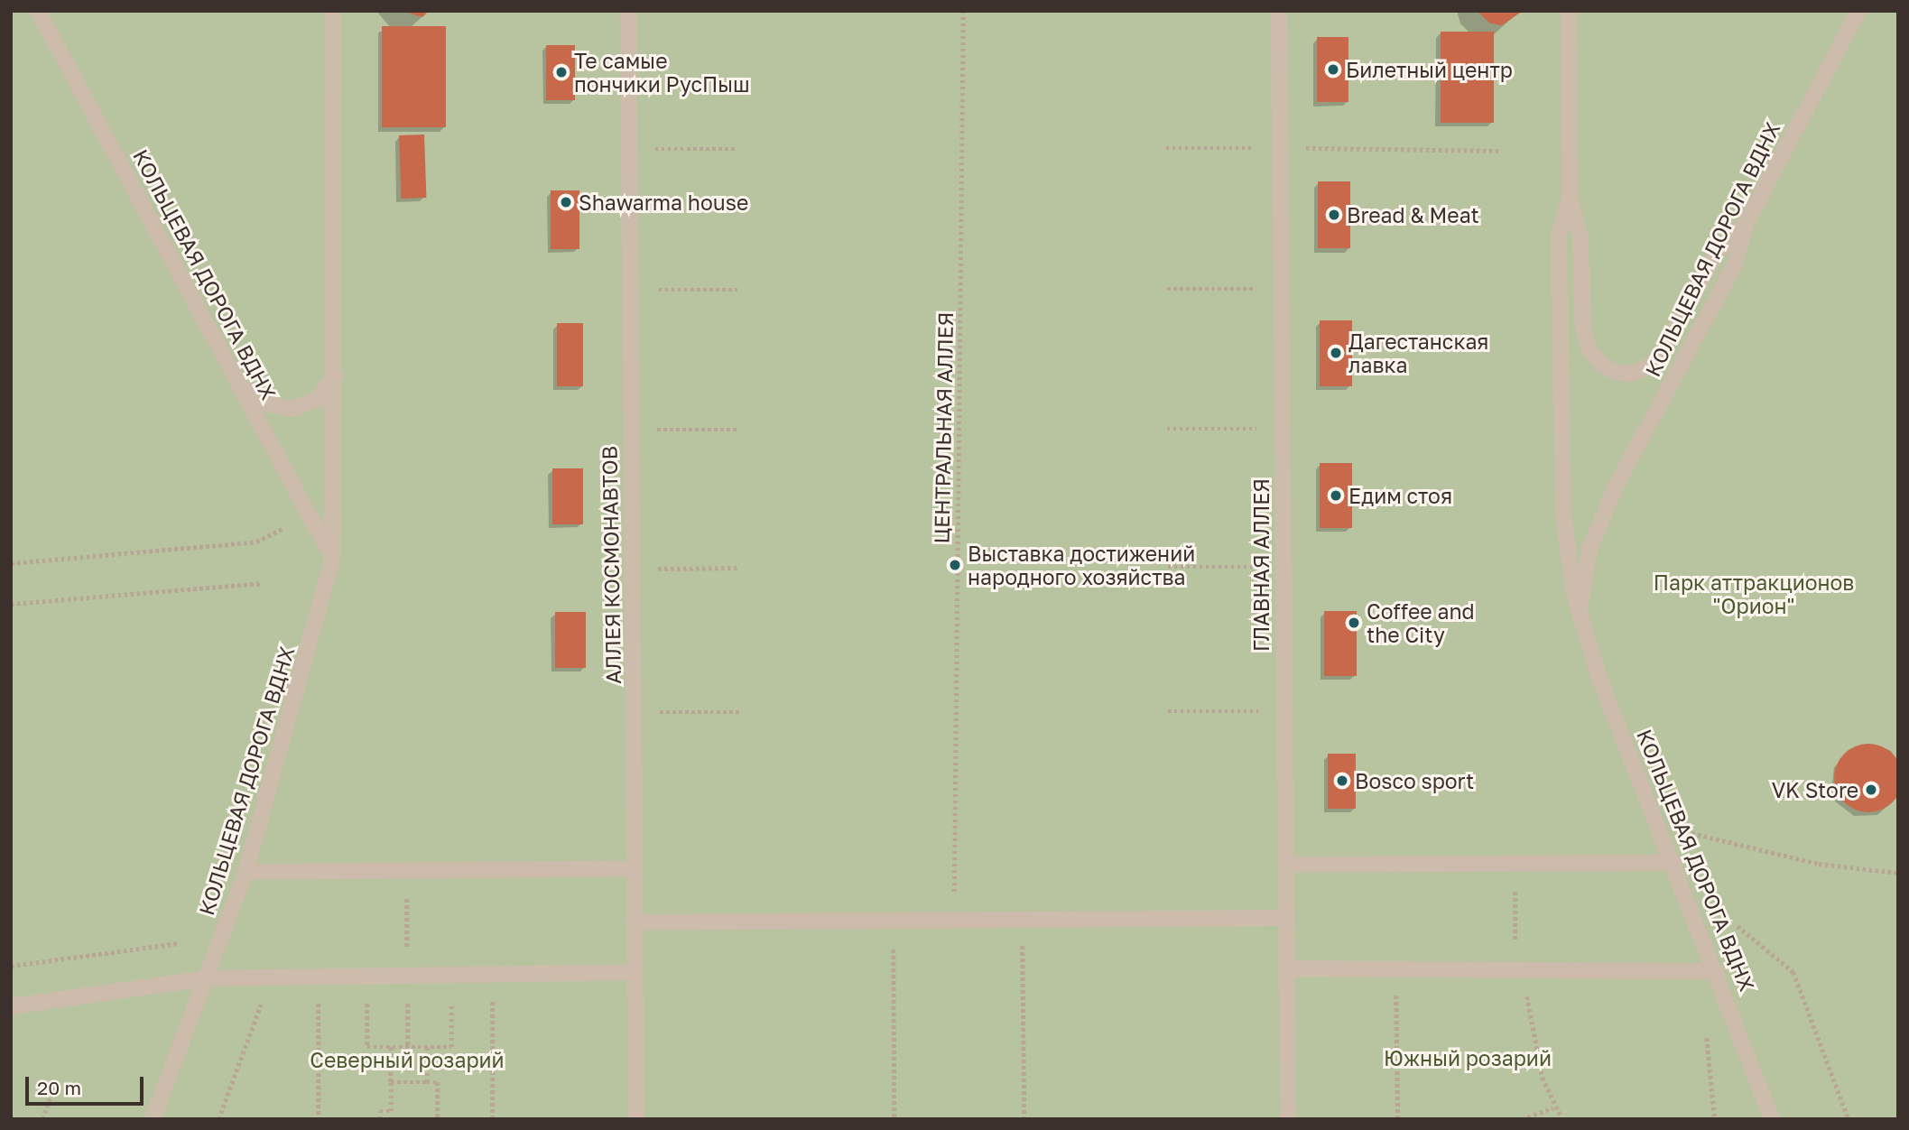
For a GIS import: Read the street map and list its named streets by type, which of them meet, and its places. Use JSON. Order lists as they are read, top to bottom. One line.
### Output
{"streets":{"street":["КОЛЬЦЕВАЯ ДОРОГА ВДНХ","АЛЛЕЯ КОСМОНАВТОВ","ГЛАВНАЯ АЛЛЕЯ"],"path":["ЦЕНТРАЛЬНАЯ АЛЛЕЯ"]},"parks":["Парк аттракционов \"Орион\"","Южный розарий","Северный розарий"],"places":["Билетный центр","Те самые пончики РусПыш","Shawarma house","Bread & Meat","Дагестанская лавка","Едим стоя","Выставка достижений народного хозяйства","Coffee and the City","Bosco sport","VK Store"],"scale_bar":"20 m"}
